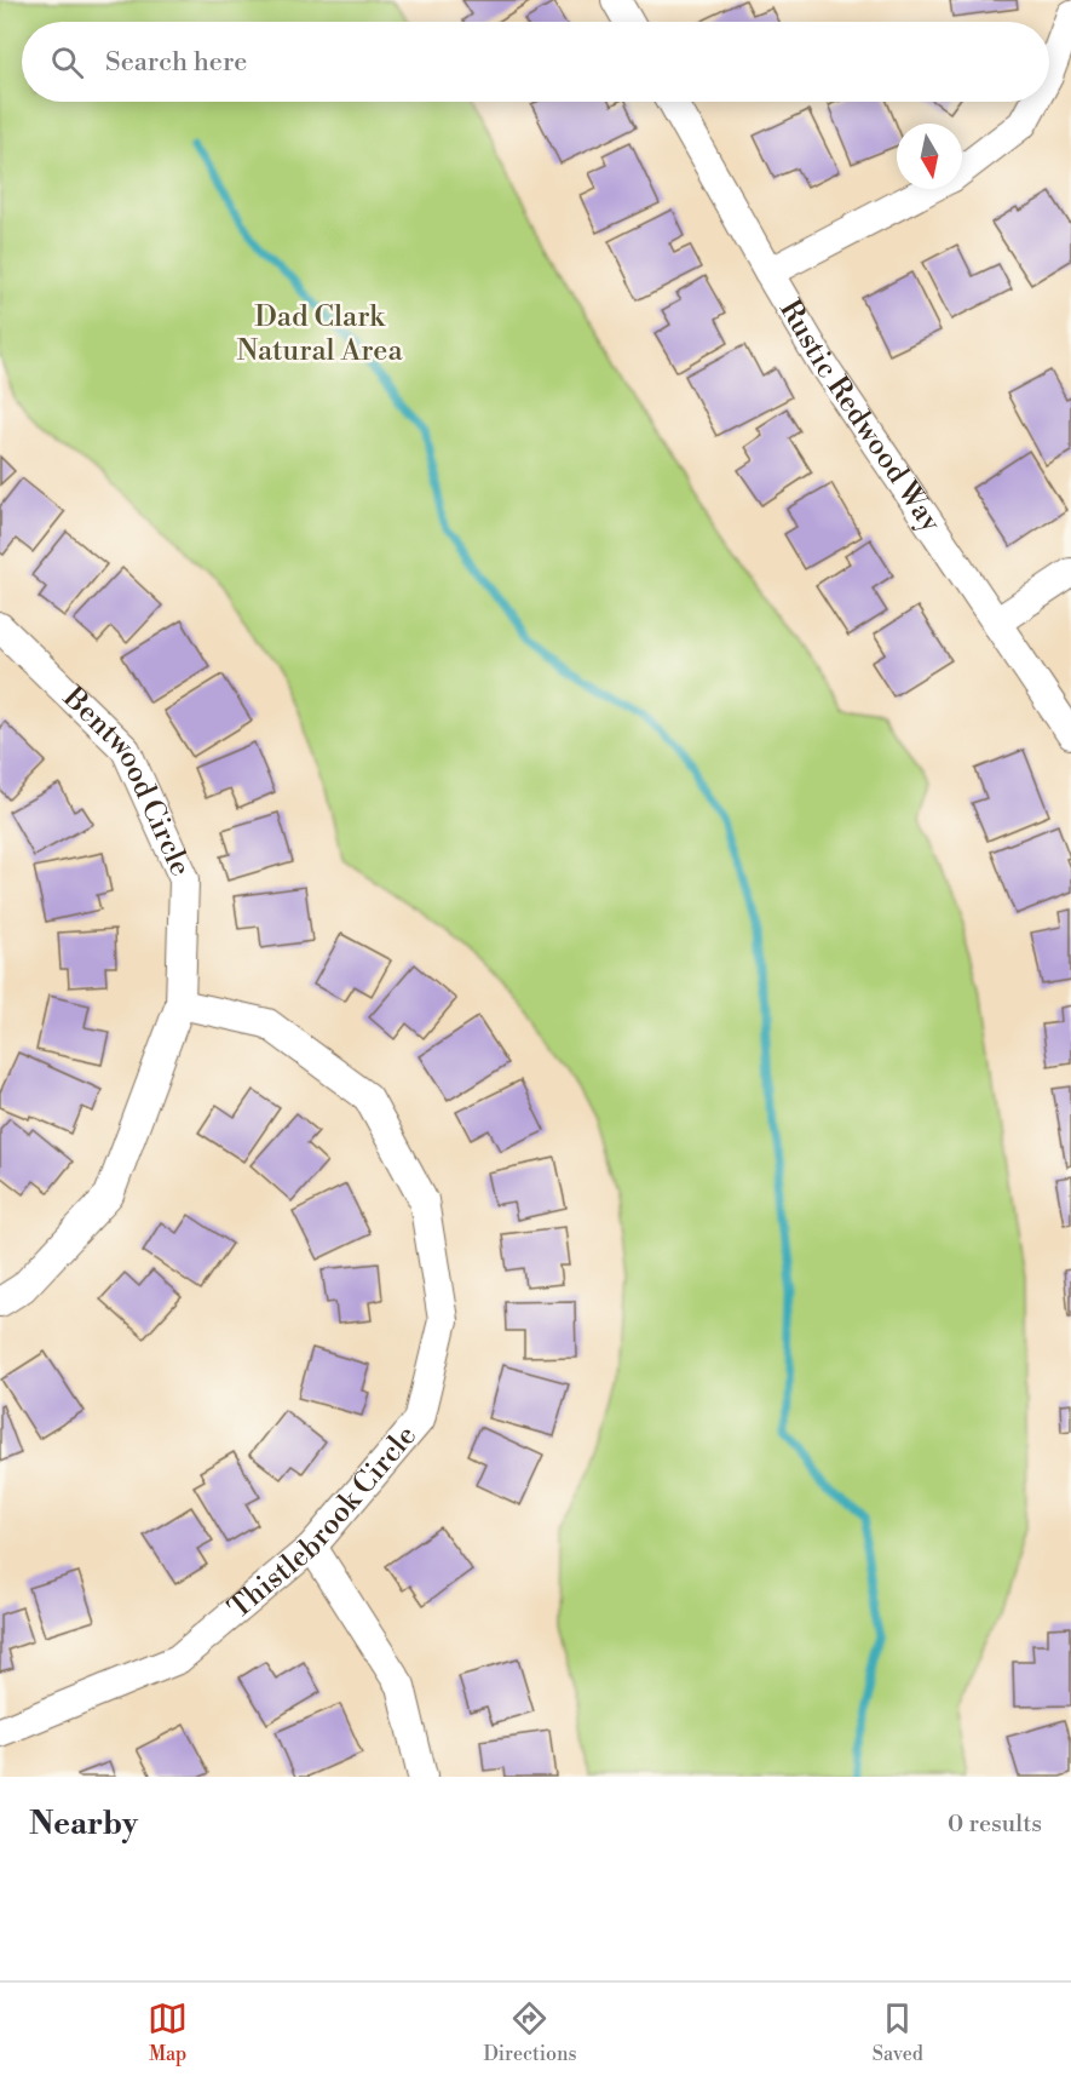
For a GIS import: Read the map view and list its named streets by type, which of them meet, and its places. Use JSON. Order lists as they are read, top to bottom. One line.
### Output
{"streets":{"street":["Rustic Redwood Way","Bentwood Circle","Thistlebrook Circle"]},"crossings":[["Bentwood Circle","Thistlebrook Circle"]],"parks":["Dad Clark Natural Area"],"north":"bottom","page":{"search":"Search here","heading":["Nearby","0 results"],"nav":["Map","Directions","Saved"]}}
